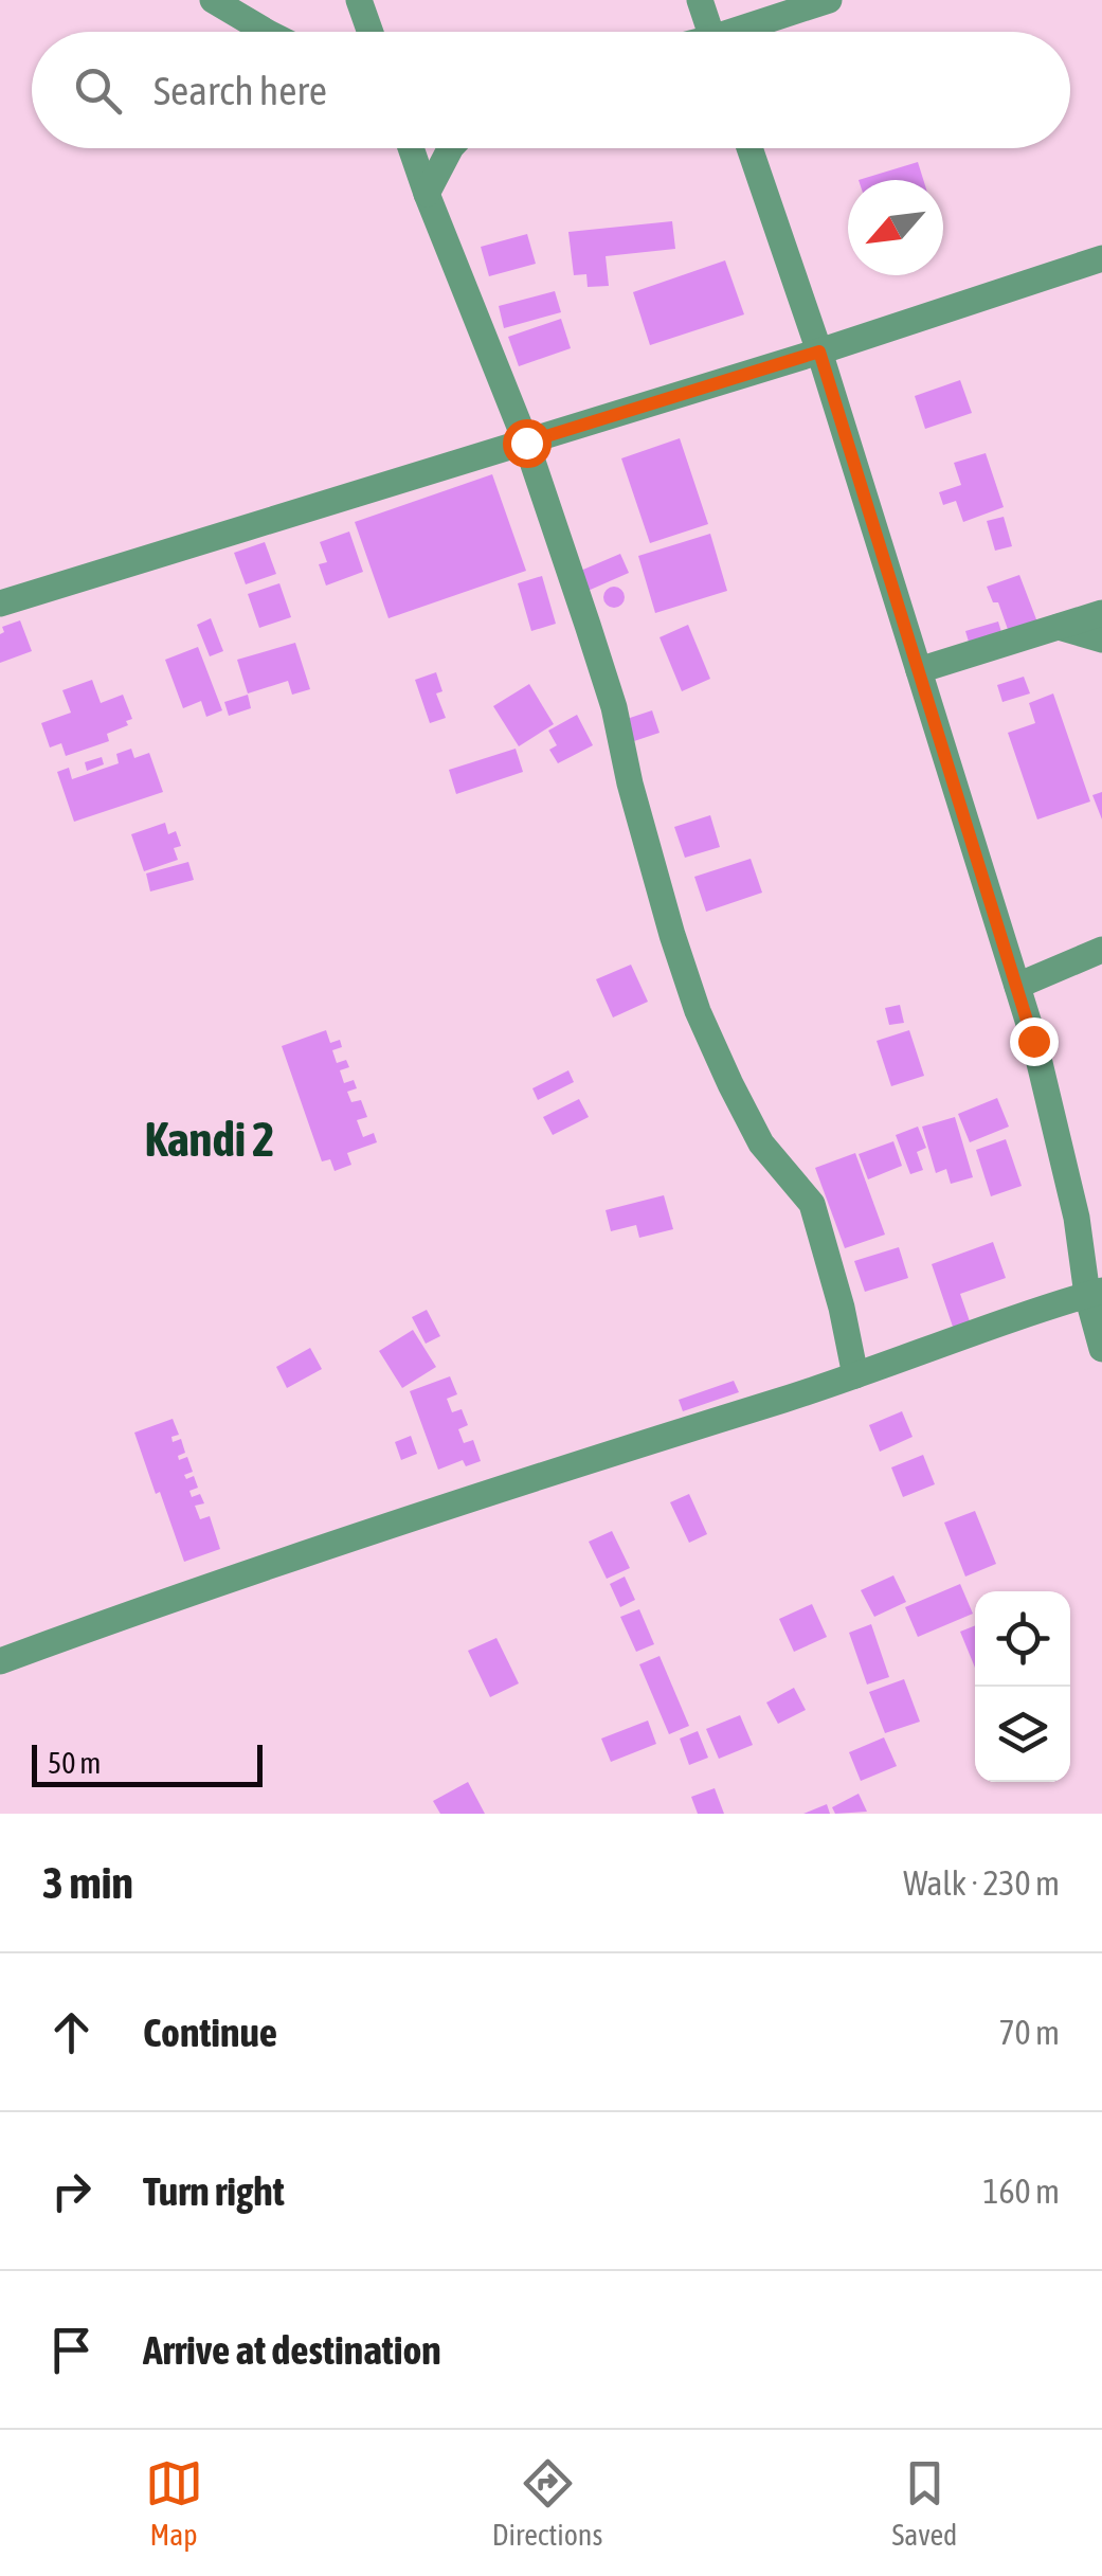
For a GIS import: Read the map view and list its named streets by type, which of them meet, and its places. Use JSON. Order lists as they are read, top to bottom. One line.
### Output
{"districts":["Kandi 2"],"scale_bar":"50 m","north":"bottom left","page":{"search":"Search here","scale":"50 m","heading":["3 min","Walk · 230 m"],"list":[["Continue","70 m"],["Turn right","160 m"],"Arrive at destination"],"nav":["Map","Directions","Saved"]}}
